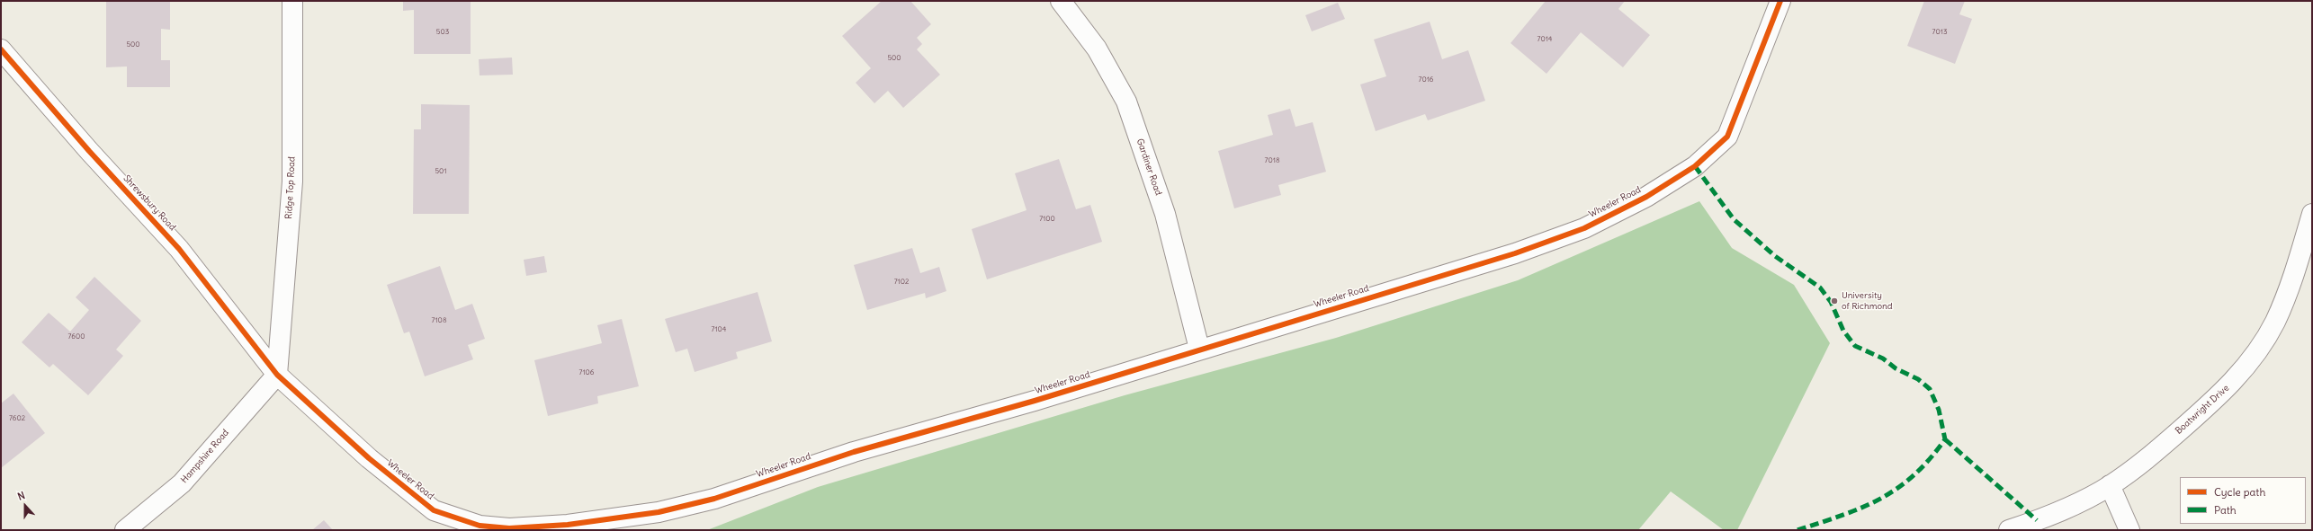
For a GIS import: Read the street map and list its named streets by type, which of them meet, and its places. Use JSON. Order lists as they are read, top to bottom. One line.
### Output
{"streets":{"street":["Gardiner Road","Ridge Top Road","Wheeler Road","Shrewsbury Road","Boatwright Drive","Hampshire Road"]},"crossings":[["Gardiner Road","Wheeler Road"],["Ridge Top Road","Wheeler Road"],["Ridge Top Road","Shrewsbury Road"],["Ridge Top Road","Hampshire Road"],["Wheeler Road","Shrewsbury Road"],["Wheeler Road","Hampshire Road"],["Shrewsbury Road","Hampshire Road"]],"places":["University of Richmond"],"house_numbers":["503","7013","7014","500","500","7016","7018","501","7100","7102","7108","7104","7600","7106","7602"],"legend":["Cycle path","Path"],"north":"top"}
